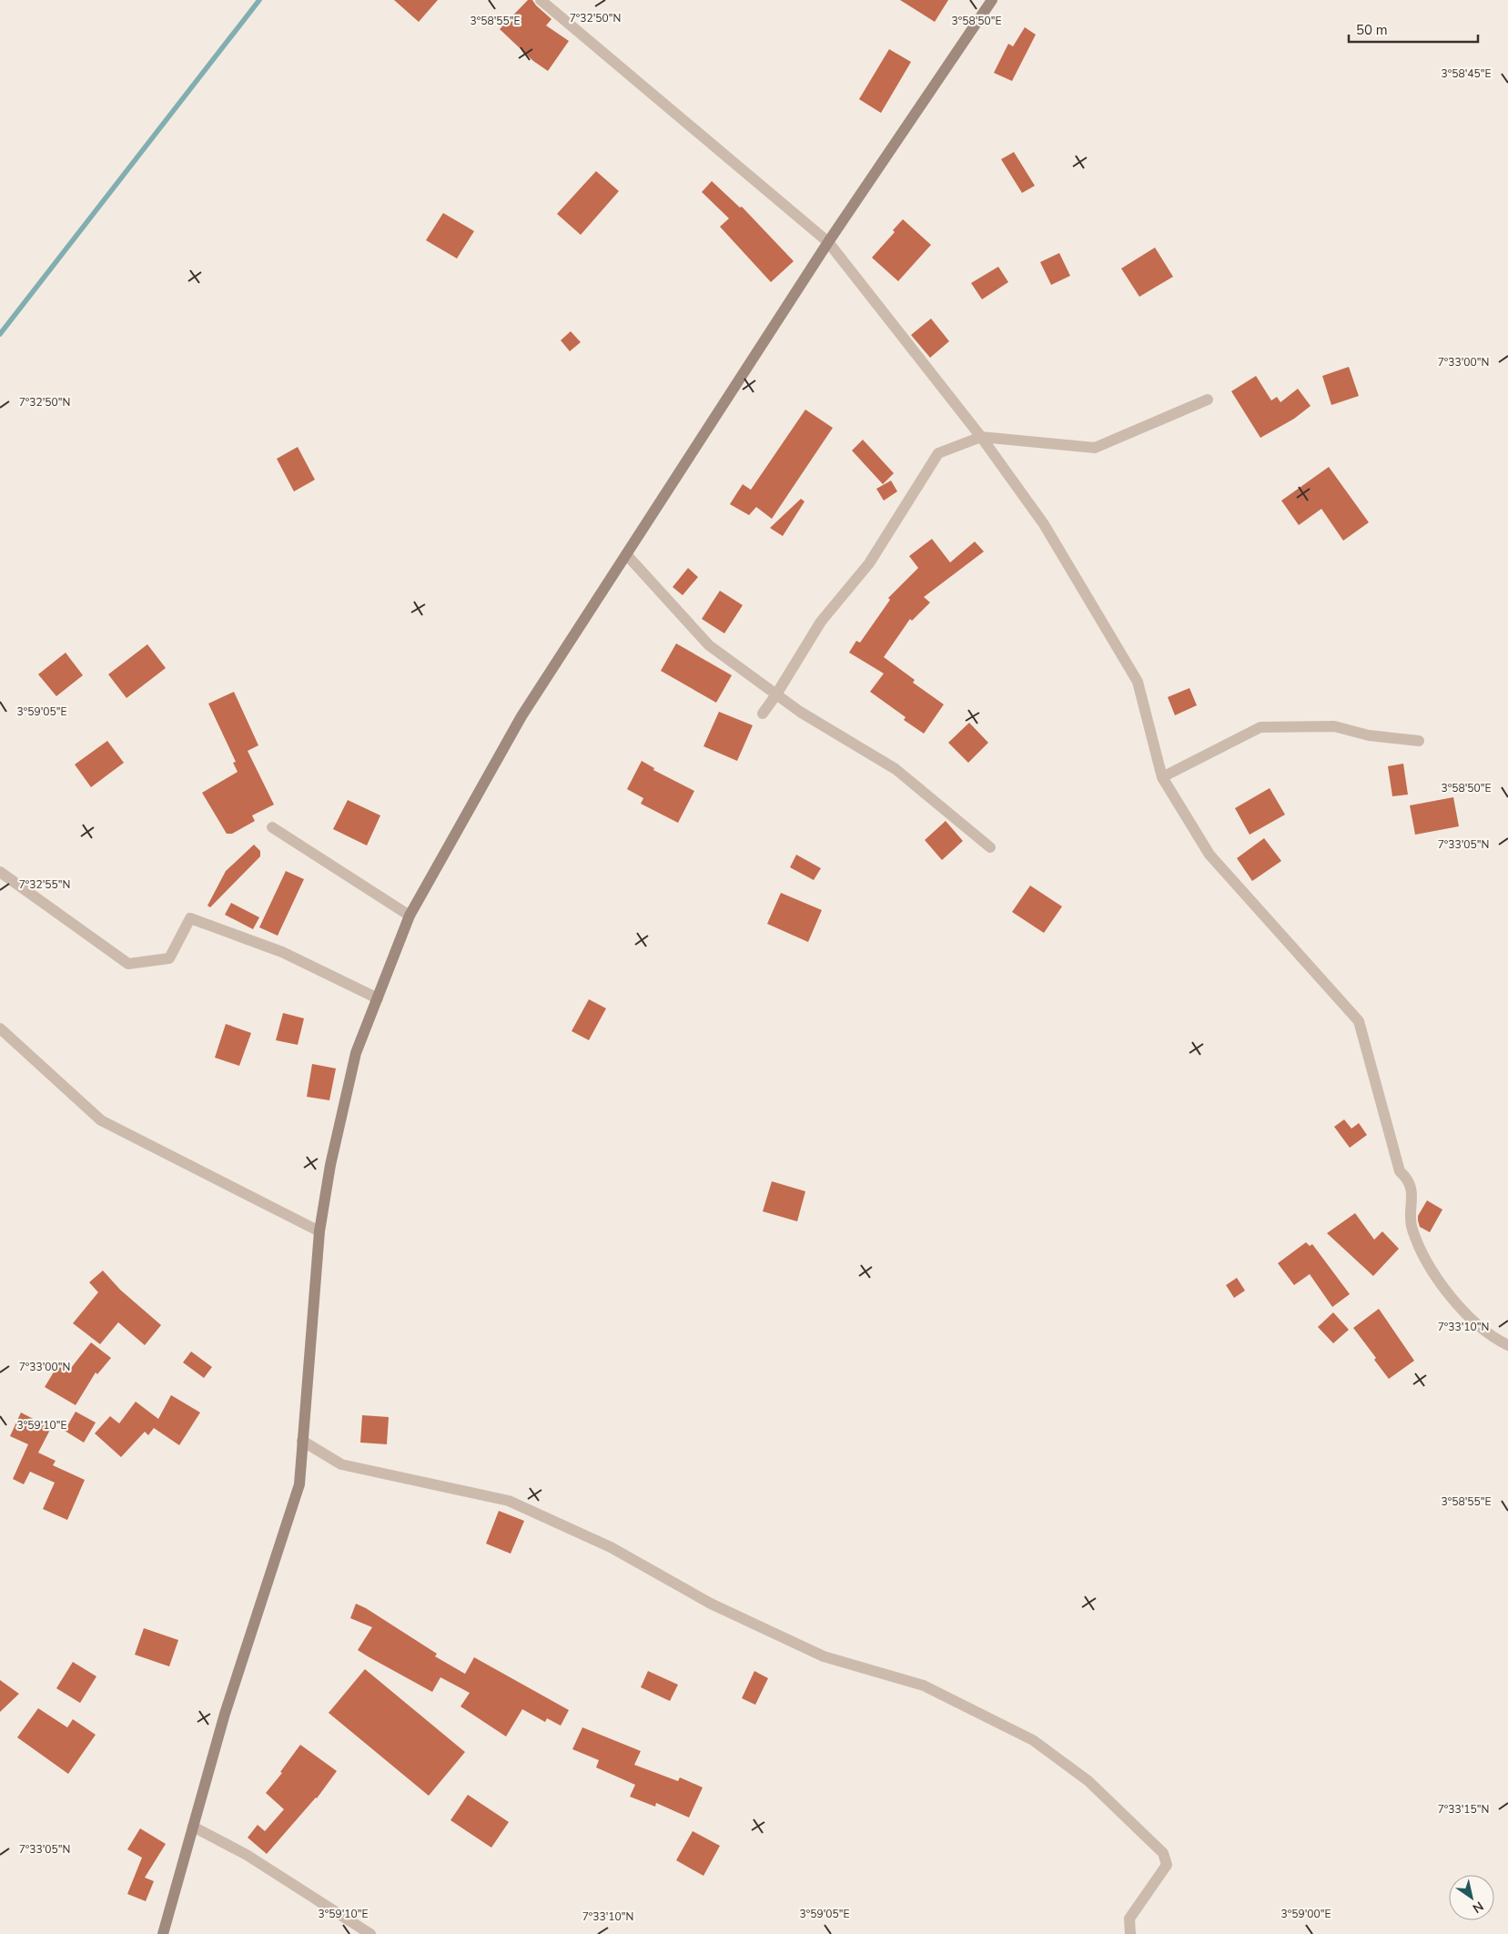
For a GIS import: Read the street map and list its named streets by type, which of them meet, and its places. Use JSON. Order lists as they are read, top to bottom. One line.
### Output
{"scale_bar":"50 m","north":"bottom right","coordinates":["7°32'50\"N","3°58'55\"E","3°58'50\"E","3°58'45\"E","7°33'00\"N","3°59'05\"E","7°33'05\"N","7°32'55\"N","7°33'10\"N","3°59'10\"E","7°33'15\"N","3°59'00\"E"]}
